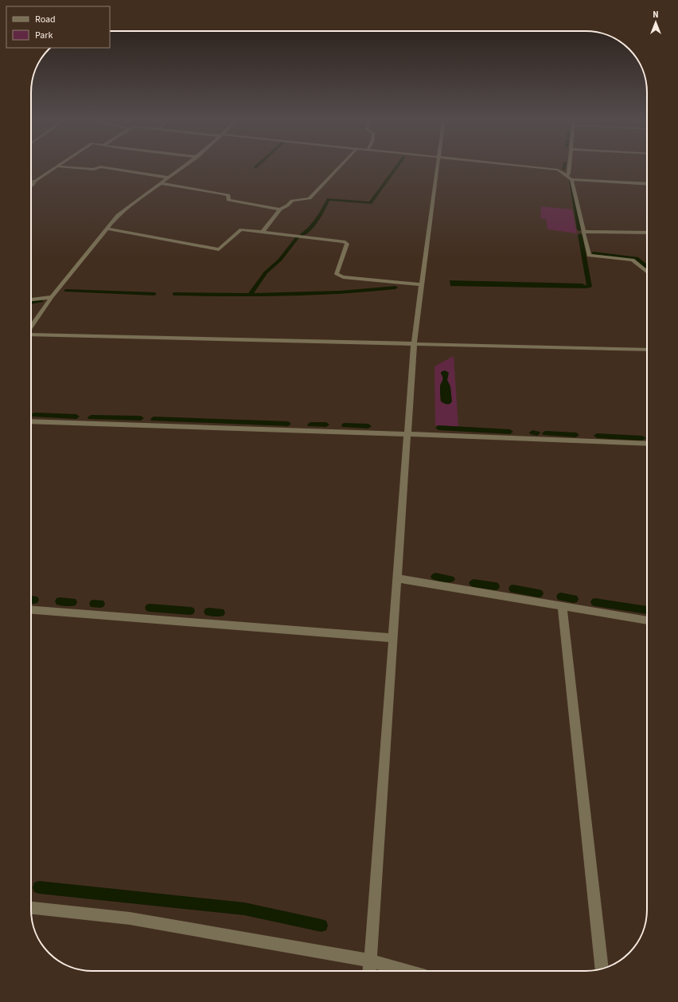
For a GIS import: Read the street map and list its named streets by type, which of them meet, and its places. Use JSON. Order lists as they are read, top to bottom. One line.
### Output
{"legend":["Road","Park"],"north":"top"}
